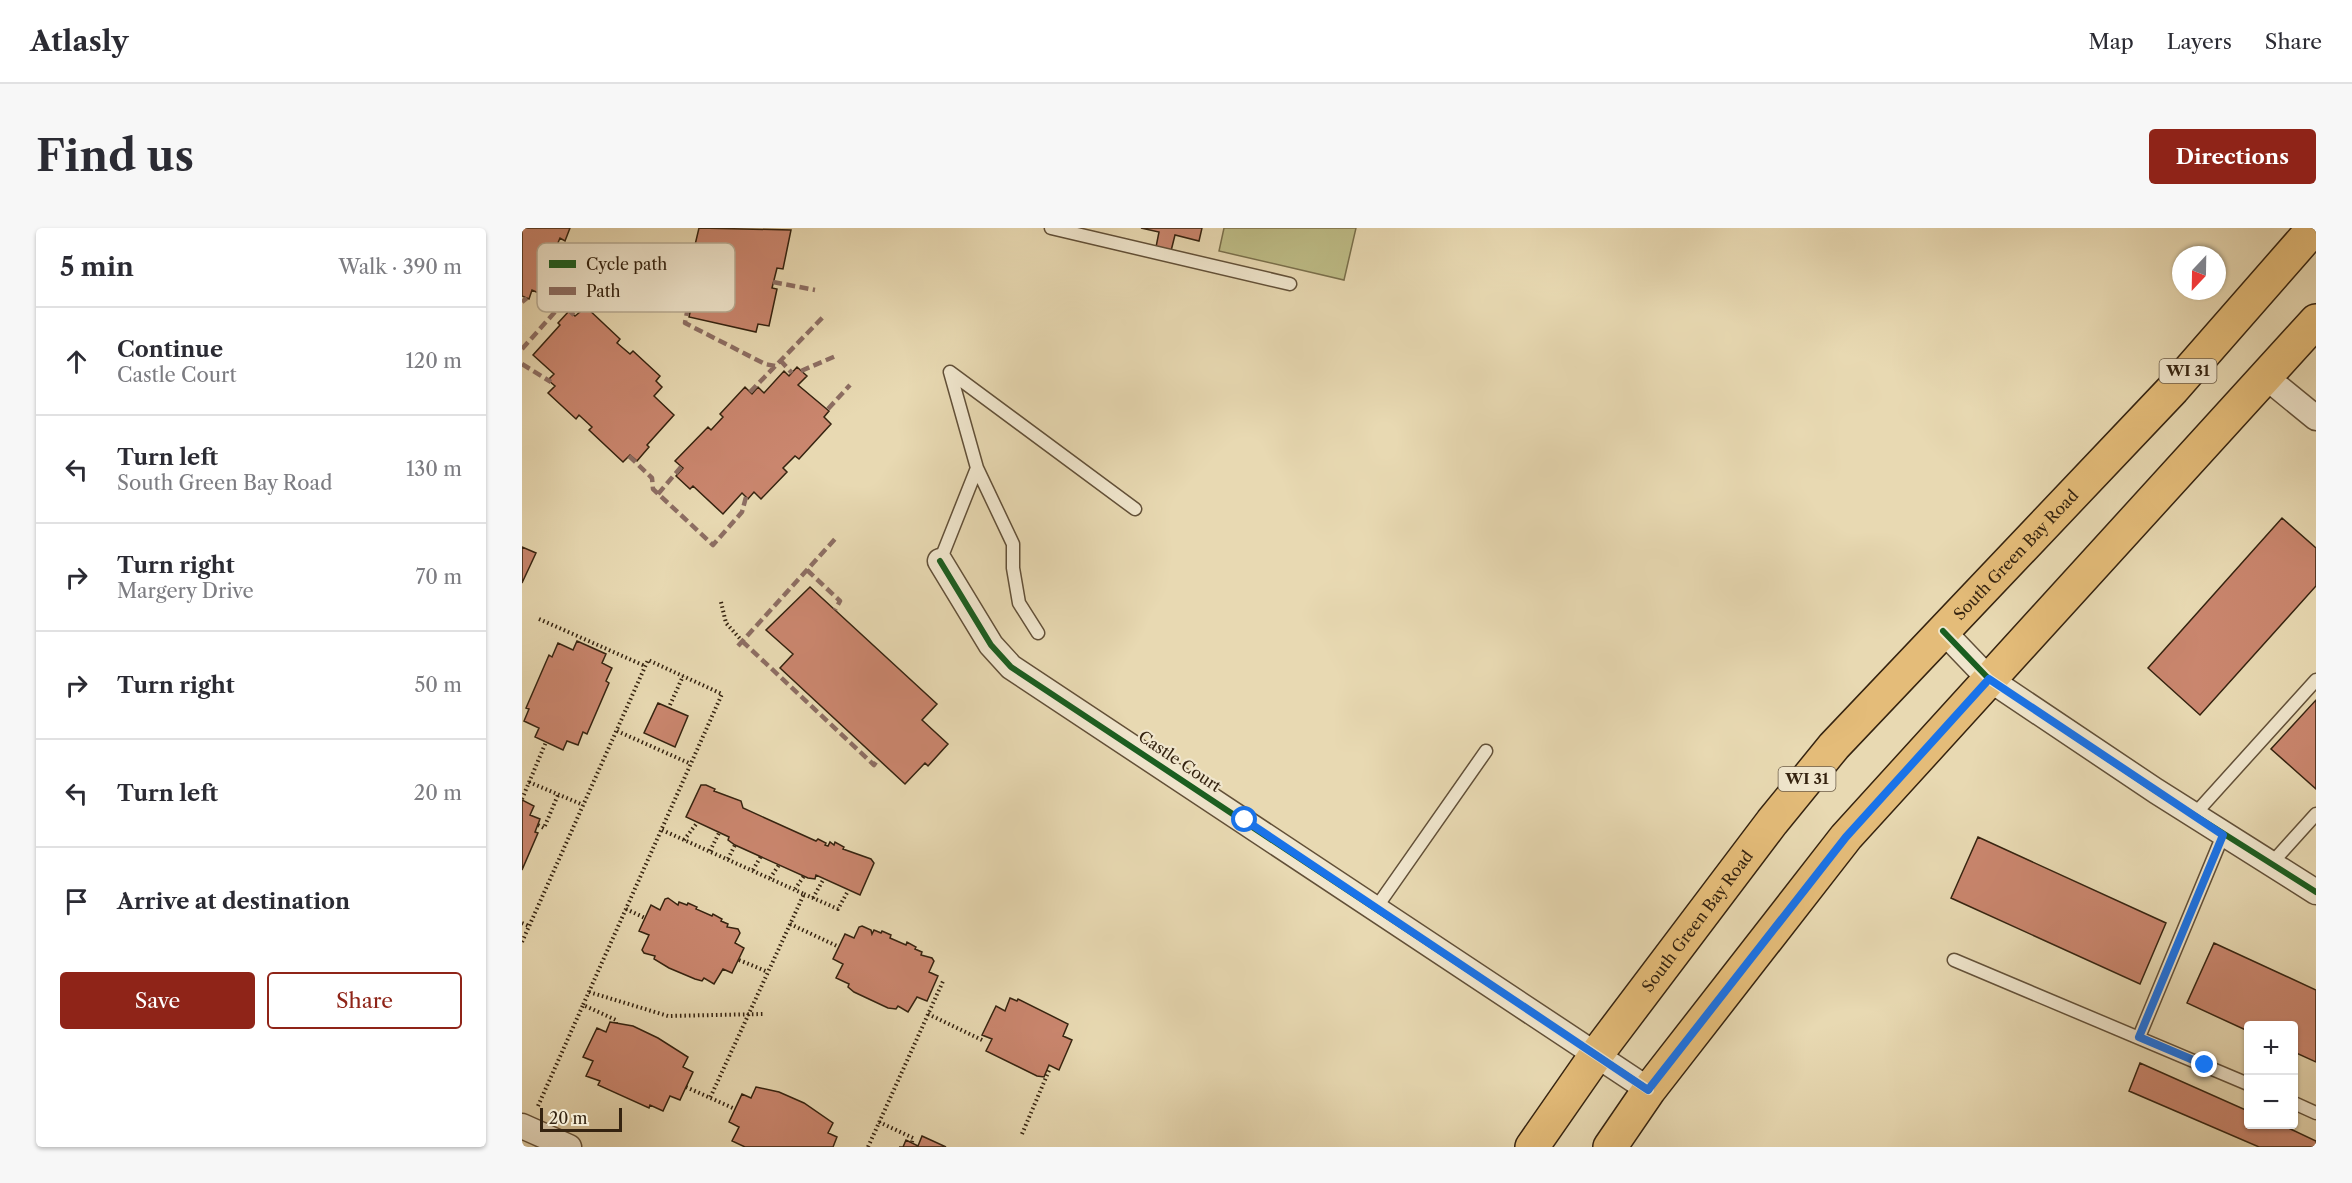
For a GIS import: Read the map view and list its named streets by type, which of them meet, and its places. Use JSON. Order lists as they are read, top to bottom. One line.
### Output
{"streets":{"main road":["WI 31","South Green Bay Road"],"street":["Castle Court"]},"crossings":[["South Green Bay Road","Castle Court"]],"legend":["Cycle path","Path"],"scale_bar":"20 m","north":"bottom","page":{"header":"Atlasly","nav":["Map","Layers","Share"],"buttons":["Directions",["Save","Share"]],"title":"Find us","heading":["5 min","Walk · 390 m"],"list":[["Continue","Castle Court","120 m"],["Turn left","South Green Bay Road","130 m"],["Turn right","Margery Drive","70 m"],["Turn right","50 m"],["Turn left","20 m"],"Arrive at destination"],"map_buttons":["+","−"],"scale":"20 m"}}
